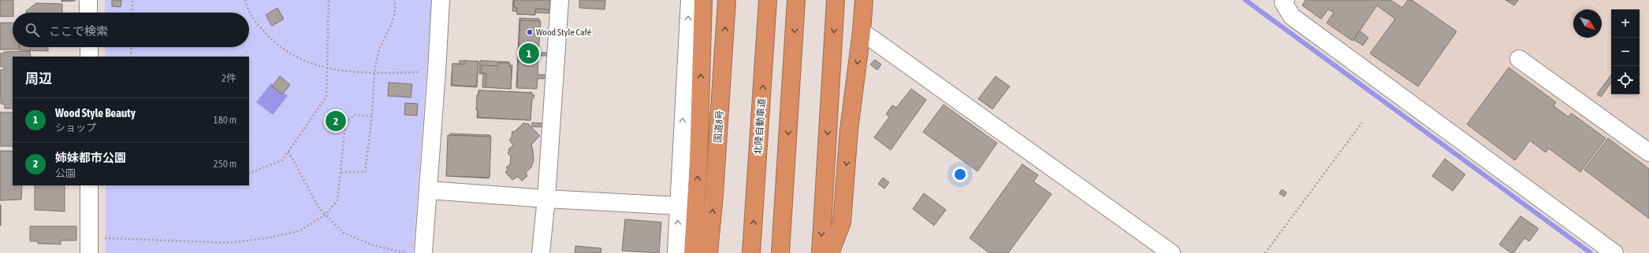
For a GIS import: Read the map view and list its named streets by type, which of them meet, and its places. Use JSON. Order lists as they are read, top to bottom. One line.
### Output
{"streets":{"highway":["国道8号","北陸自動車道"]},"places":["Wood Style Café"],"north":"bottom right","page":{"map_buttons":["+","−"],"search":"ここで検索","pins":["1","2"],"heading":["周辺","2件"],"list":[{"mark":"1","name":"Wood Style Beauty","note":"ショップ","value":"180 m"},{"mark":"2","name":"姉妹都市公園","note":"公園","value":"250 m"}]}}
